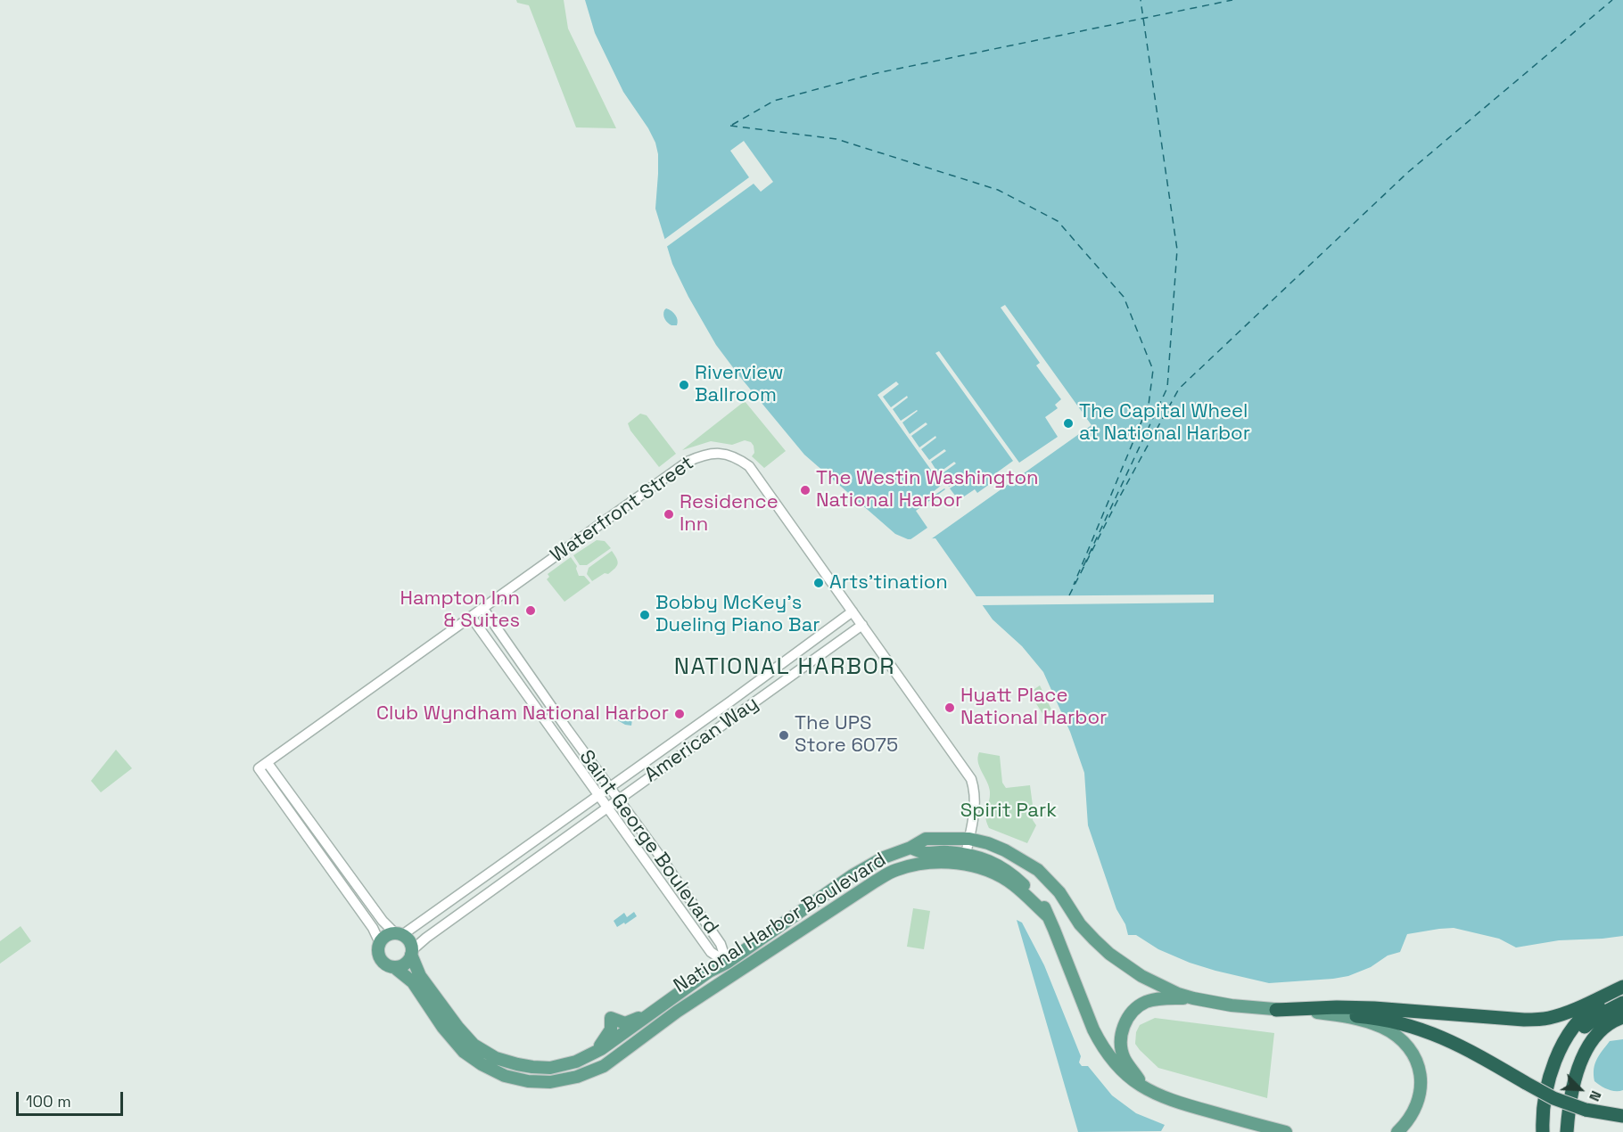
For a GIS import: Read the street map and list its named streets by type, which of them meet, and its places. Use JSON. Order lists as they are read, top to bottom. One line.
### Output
{"streets":{"main road":["National Harbor Boulevard"],"street":["Waterfront Street","American Way","Saint George Boulevard"]},"crossings":[["Waterfront Street","American Way"],["Waterfront Street","Saint George Boulevard"],["Waterfront Street","National Harbor Boulevard"],["American Way","Saint George Boulevard"],["American Way","National Harbor Boulevard"],["Saint George Boulevard","National Harbor Boulevard"]],"districts":["NATIONAL HARBOR"],"parks":["Spirit Park"],"places":["Riverview Ballroom","The Capital Wheel at National Harbor","The Westin Washington National Harbor","Residence Inn","Arts’tination","Hampton Inn & Suites","Bobby McKey's Dueling Piano Bar","Hyatt Place National Harbor","Club Wyndham National Harbor","The UPS Store 6075"],"scale_bar":"100 m","north":"bottom right"}
